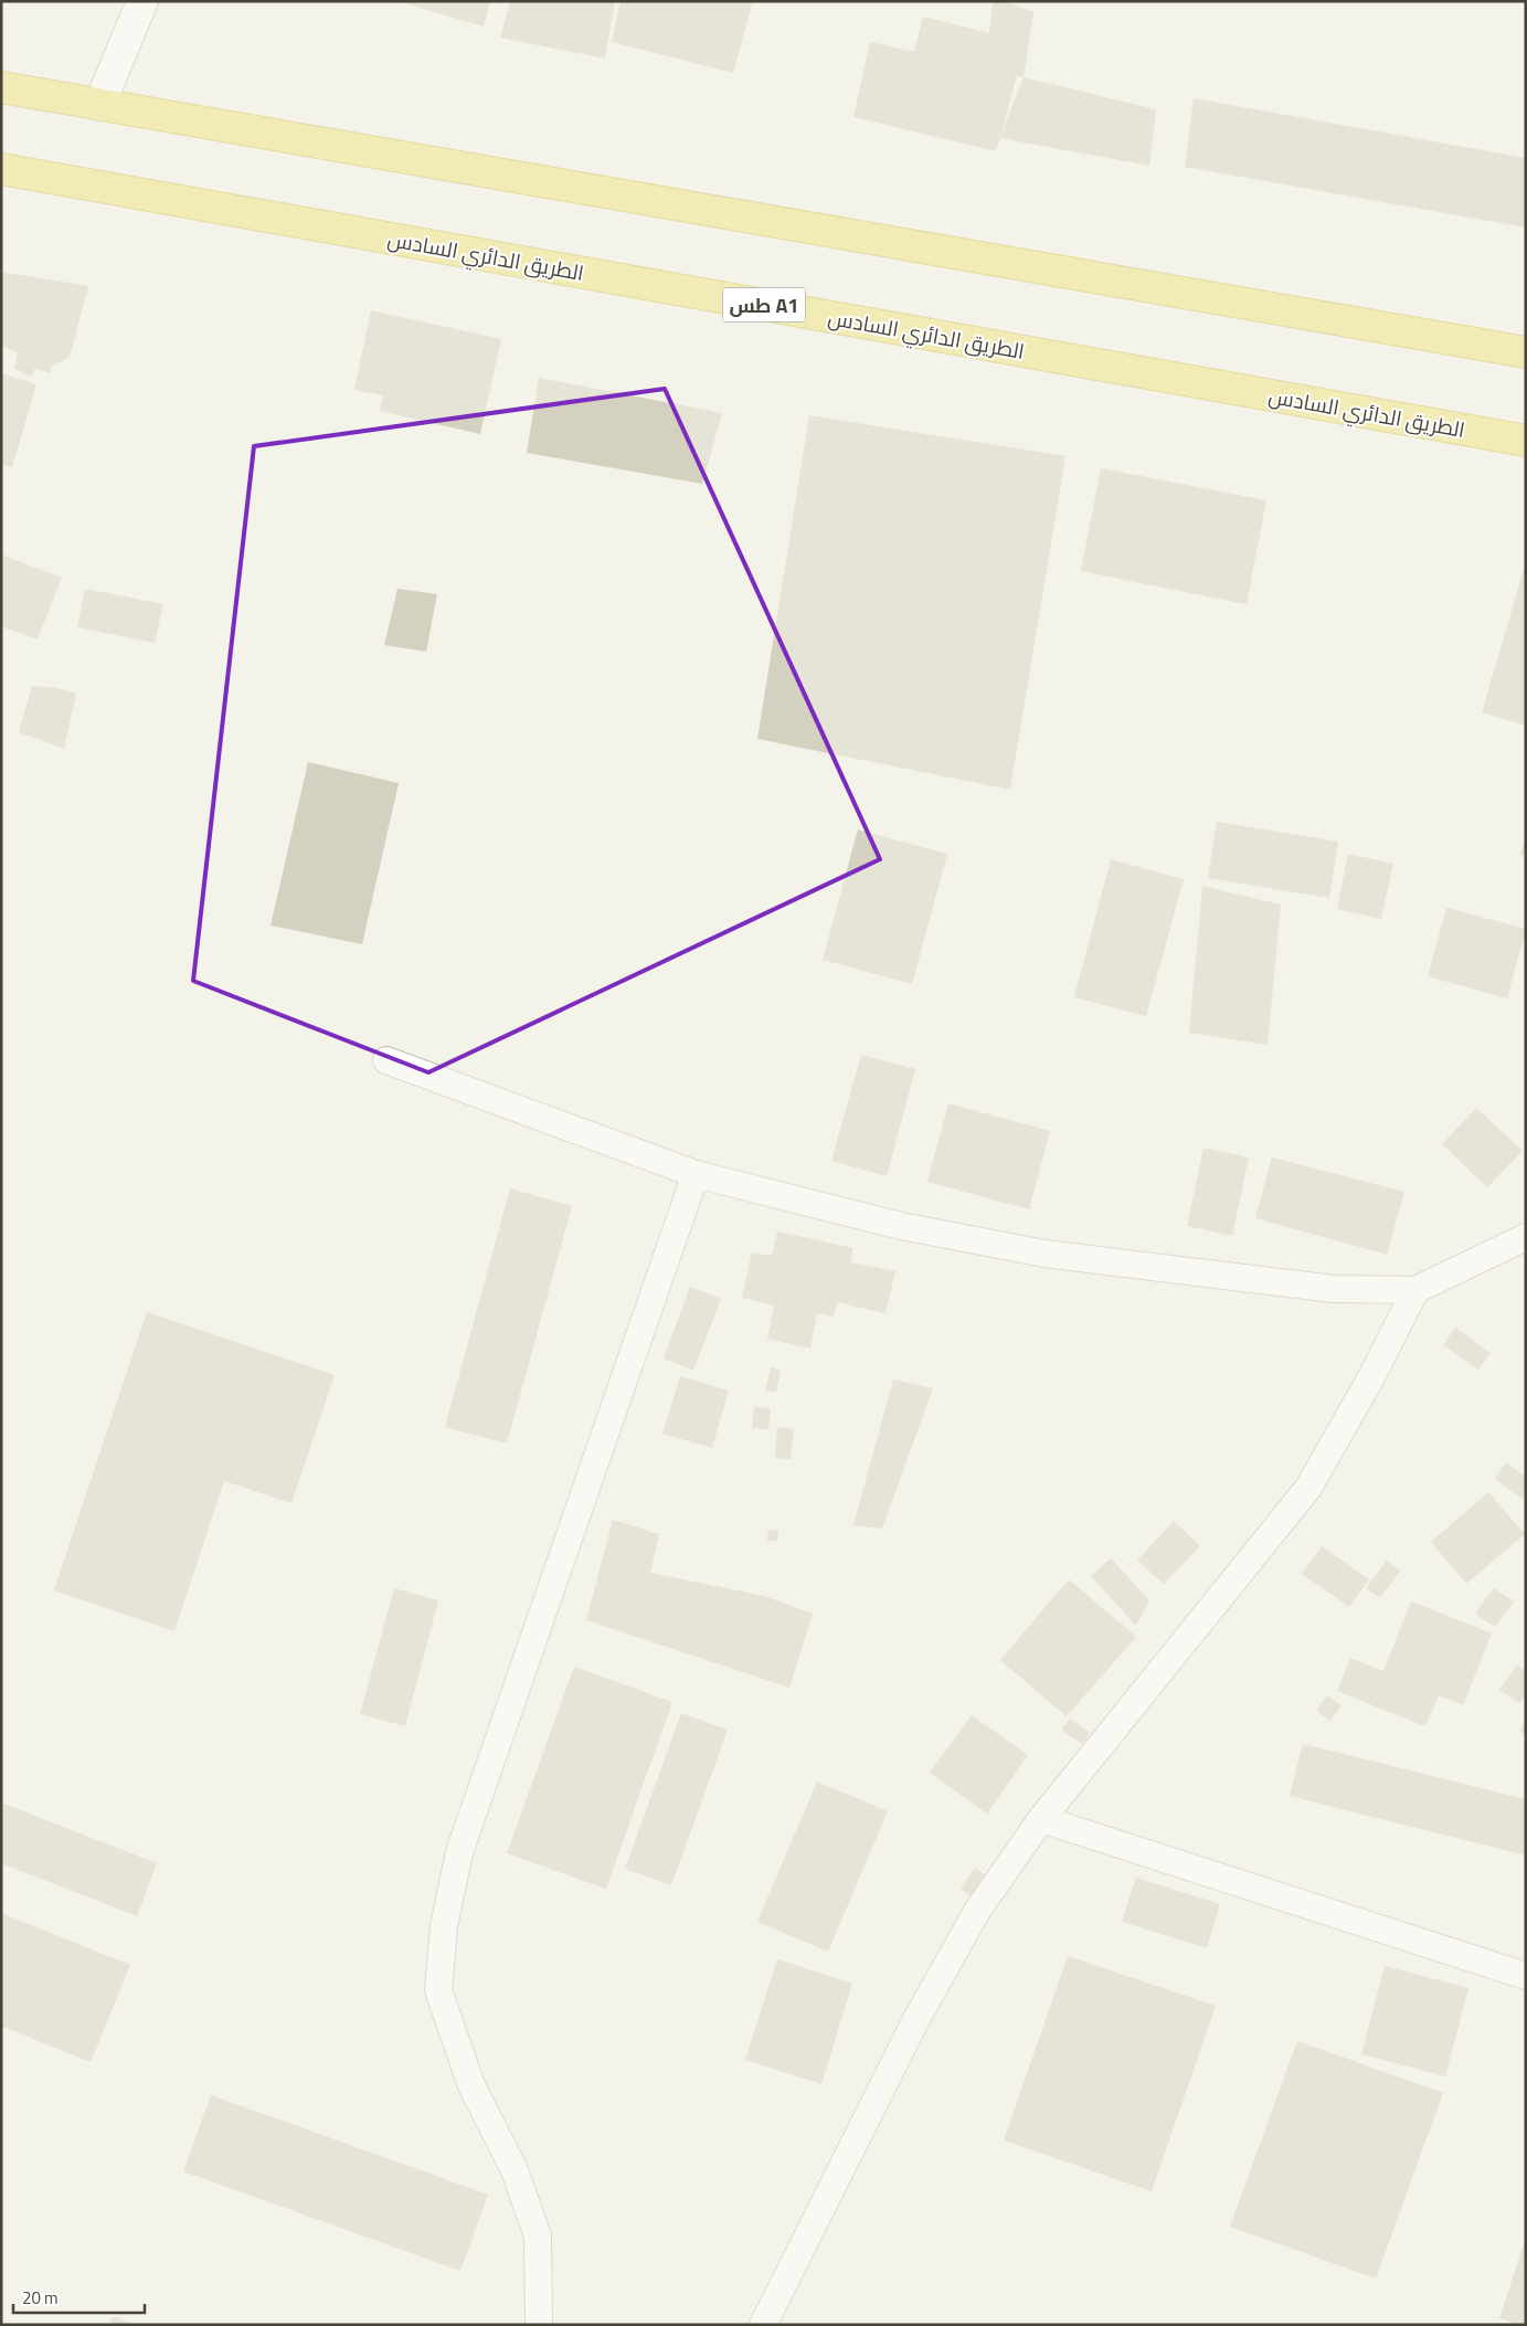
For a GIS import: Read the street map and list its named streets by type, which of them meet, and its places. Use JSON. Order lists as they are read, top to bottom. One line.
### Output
{"streets":{"highway":["الطريق الدائري السادس","طس A1"]},"scale_bar":"20 m"}
